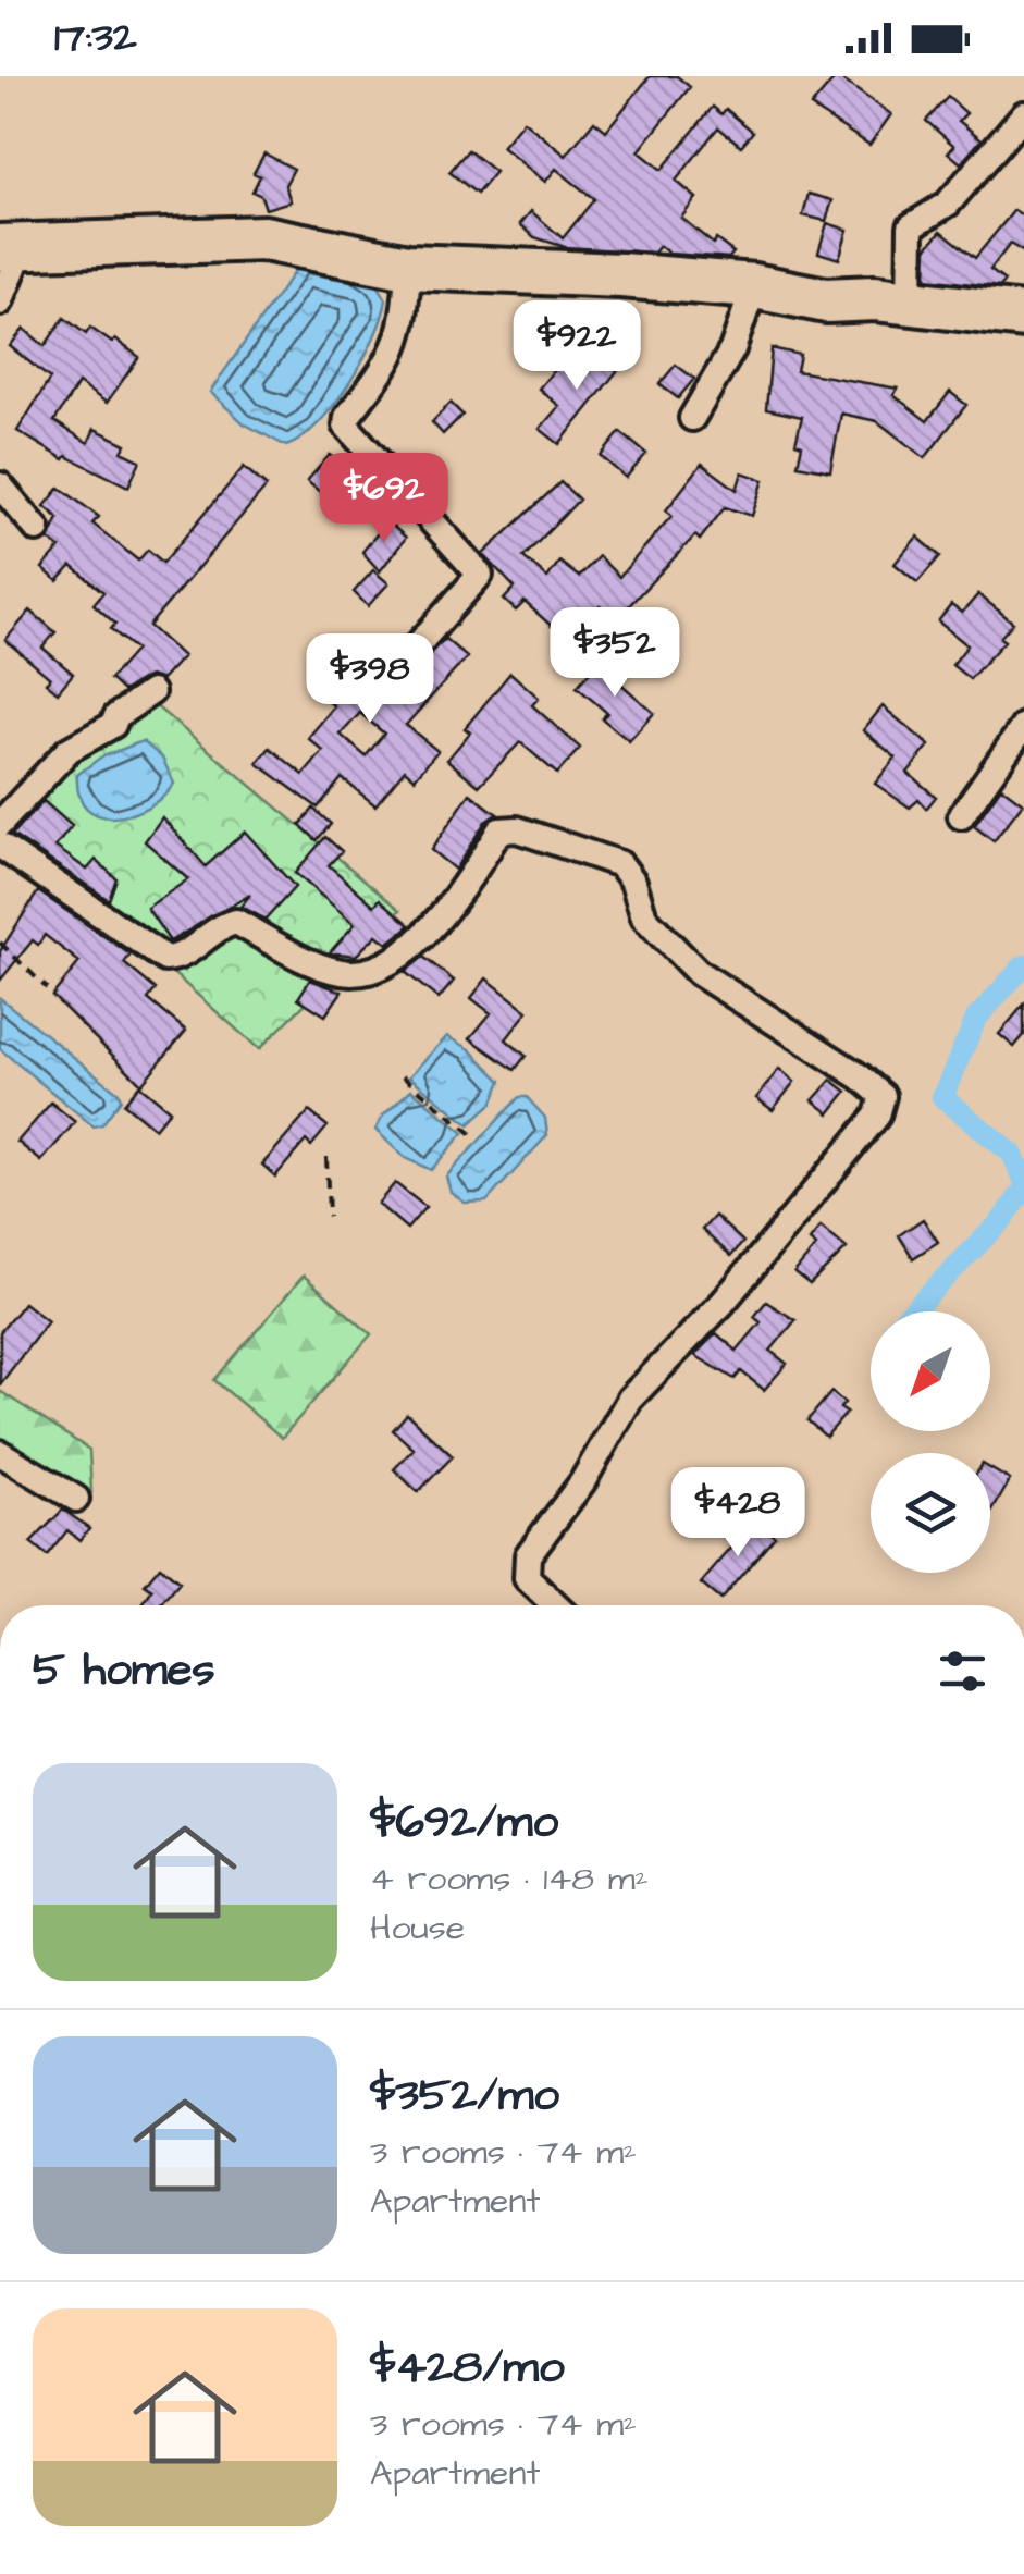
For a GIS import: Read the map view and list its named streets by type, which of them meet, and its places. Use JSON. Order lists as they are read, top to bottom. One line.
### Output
{"north":"bottom left","page":{"status":"17:32","price":["$922","$692","$352","$398","$428"],"heading":"5 homes","list":[{"name":"$692/mo","note":"4 rooms · 148 m² · House"},{"name":"$352/mo","note":"3 rooms · 74 m² · Apartment"},{"name":"$428/mo","note":"3 rooms · 74 m² · Apartment"}]}}
